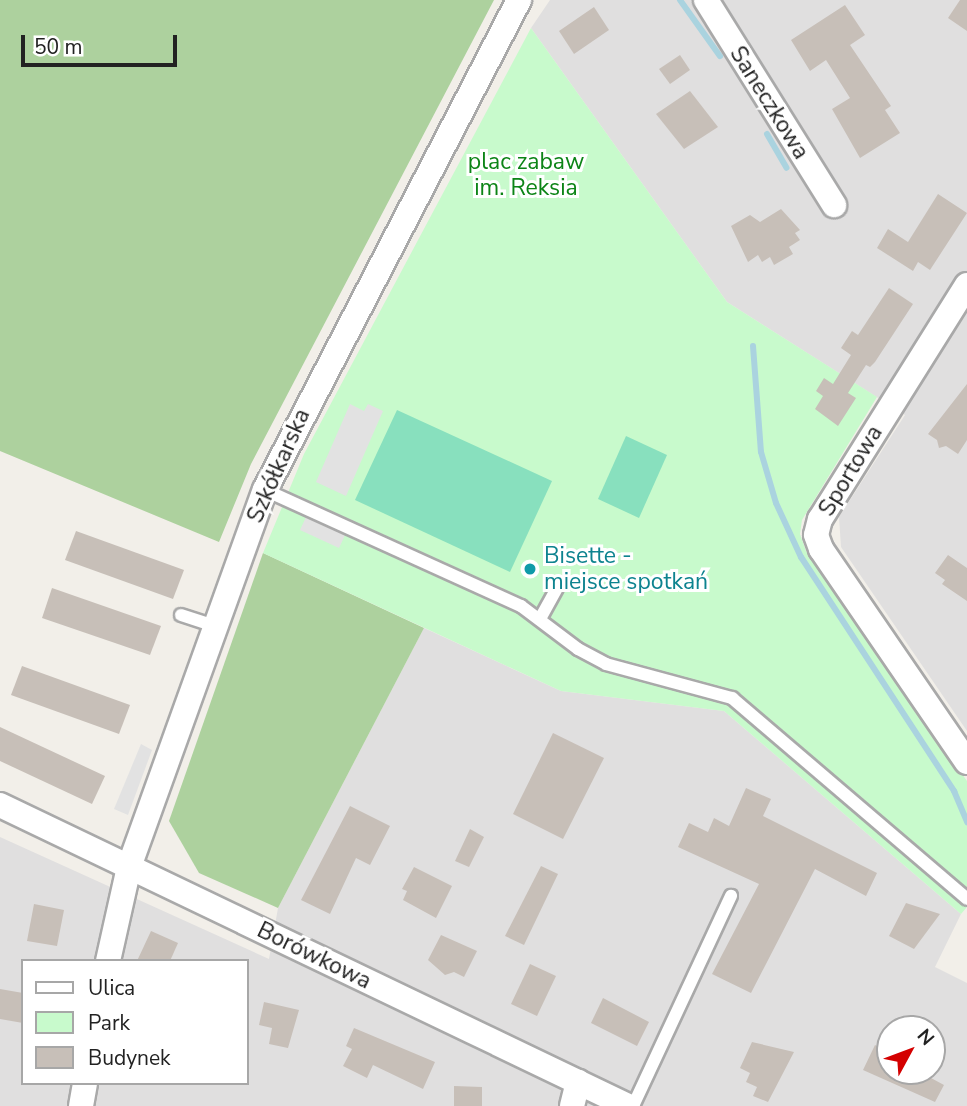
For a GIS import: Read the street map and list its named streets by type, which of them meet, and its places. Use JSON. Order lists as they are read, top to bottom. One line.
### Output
{"streets":{"street":["Saneczkowa","Szkółkarska","Sportowa","Borówkowa"]},"crossings":[["Szkółkarska","Borówkowa"]],"parks":["plac zabaw im. Reksia"],"places":["Bisette - miejsce spotkań"],"legend":["Ulica","Park","Budynek"],"scale_bar":"50 m","north":"top right"}
